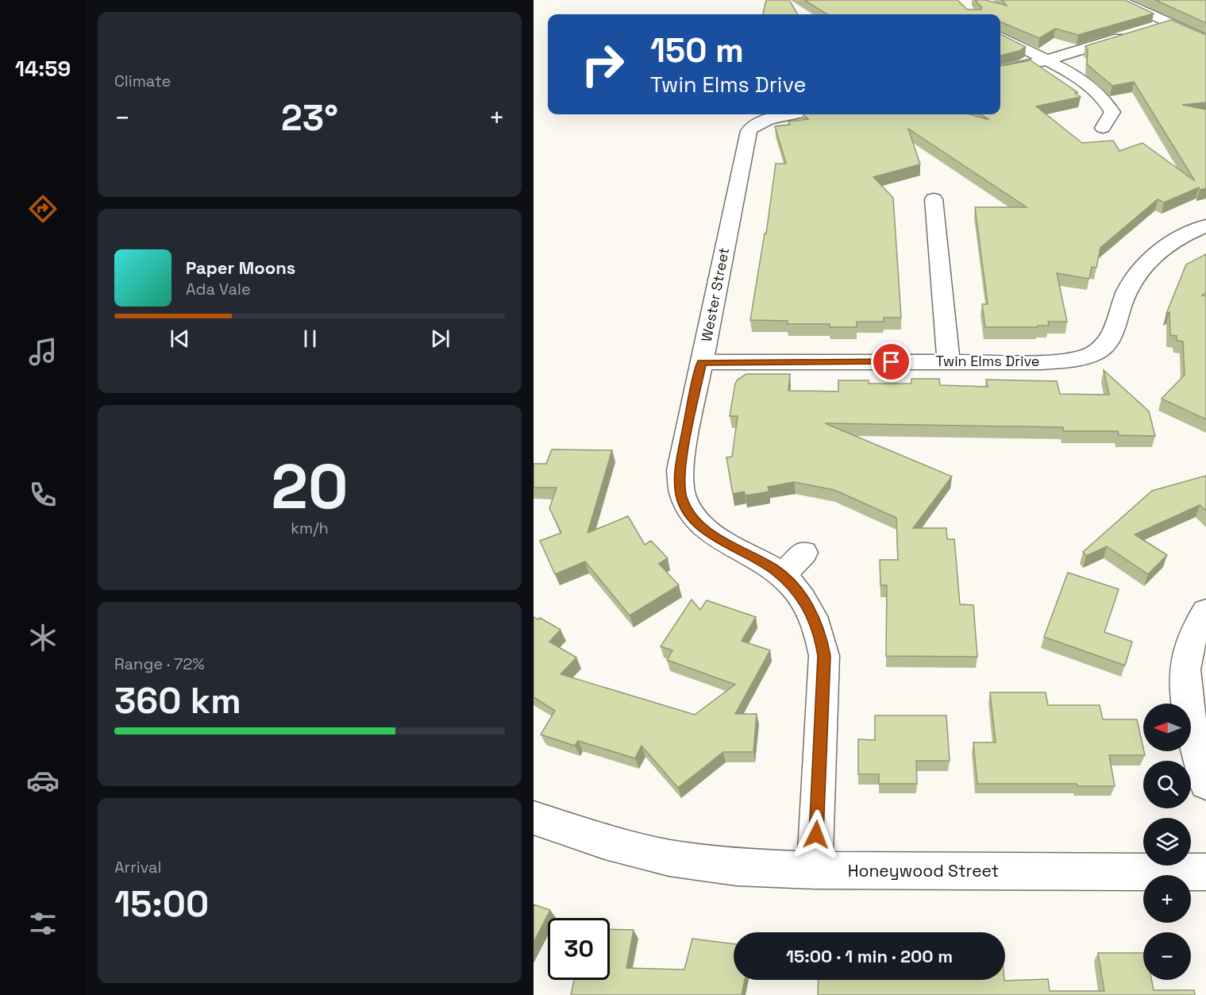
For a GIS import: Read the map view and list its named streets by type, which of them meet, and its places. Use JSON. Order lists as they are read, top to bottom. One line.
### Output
{"streets":{"street":["Wester Street","Twin Elms Drive","Honeywood Street"]},"crossings":[["Wester Street","Twin Elms Drive"],["Wester Street","Honeywood Street"]],"north":"left","page":{"tabs":"14:59","tile":["Climate",["20","km/h"],["Range · 72%","360 km"],["Arrival","15:00"]],"turn":["150 m","Twin Elms Drive"],"heat":["−","23°","+"],"song":["Paper Moons","Ada Vale"],"map_buttons":["+","−"],"limit":"30","trip":"15:00 · 1 min · 200 m"}}
